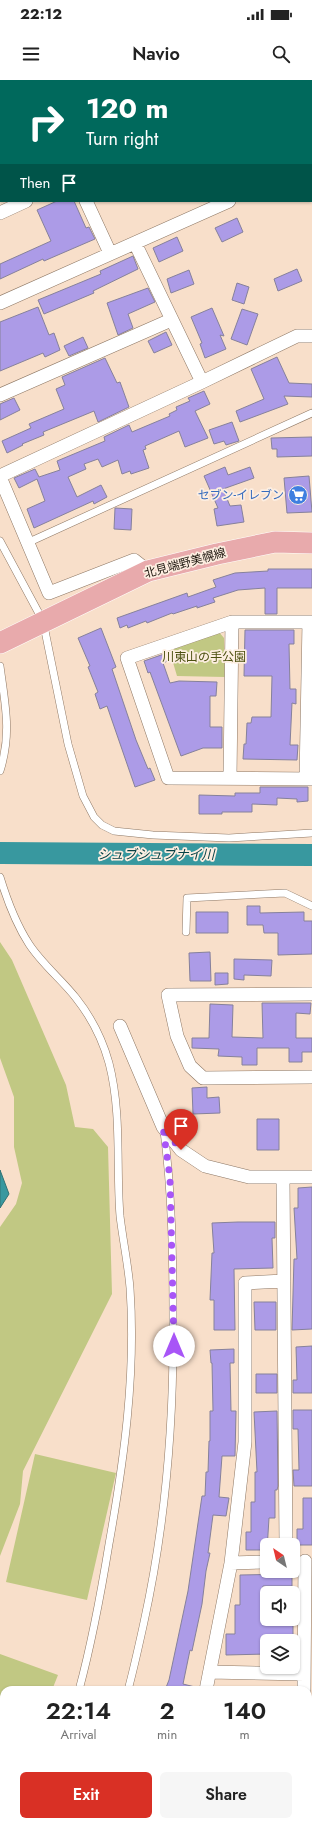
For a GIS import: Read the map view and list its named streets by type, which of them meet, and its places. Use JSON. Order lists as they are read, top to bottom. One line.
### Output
{"streets":{"main road":["北見端野美幌線"]},"water":["シュブシュブナイ川"],"parks":["川東山の手公園"],"places":{"supermarket":["セブン-イレブン"]},"north":"top left","page":{"status":"22:12","header":"Navio","turn":["120 m","Turn right"],"then":"Then","eta":["22:14","Arrival","2","min","140","m"],"buttons":["Exit","Share"]}}
